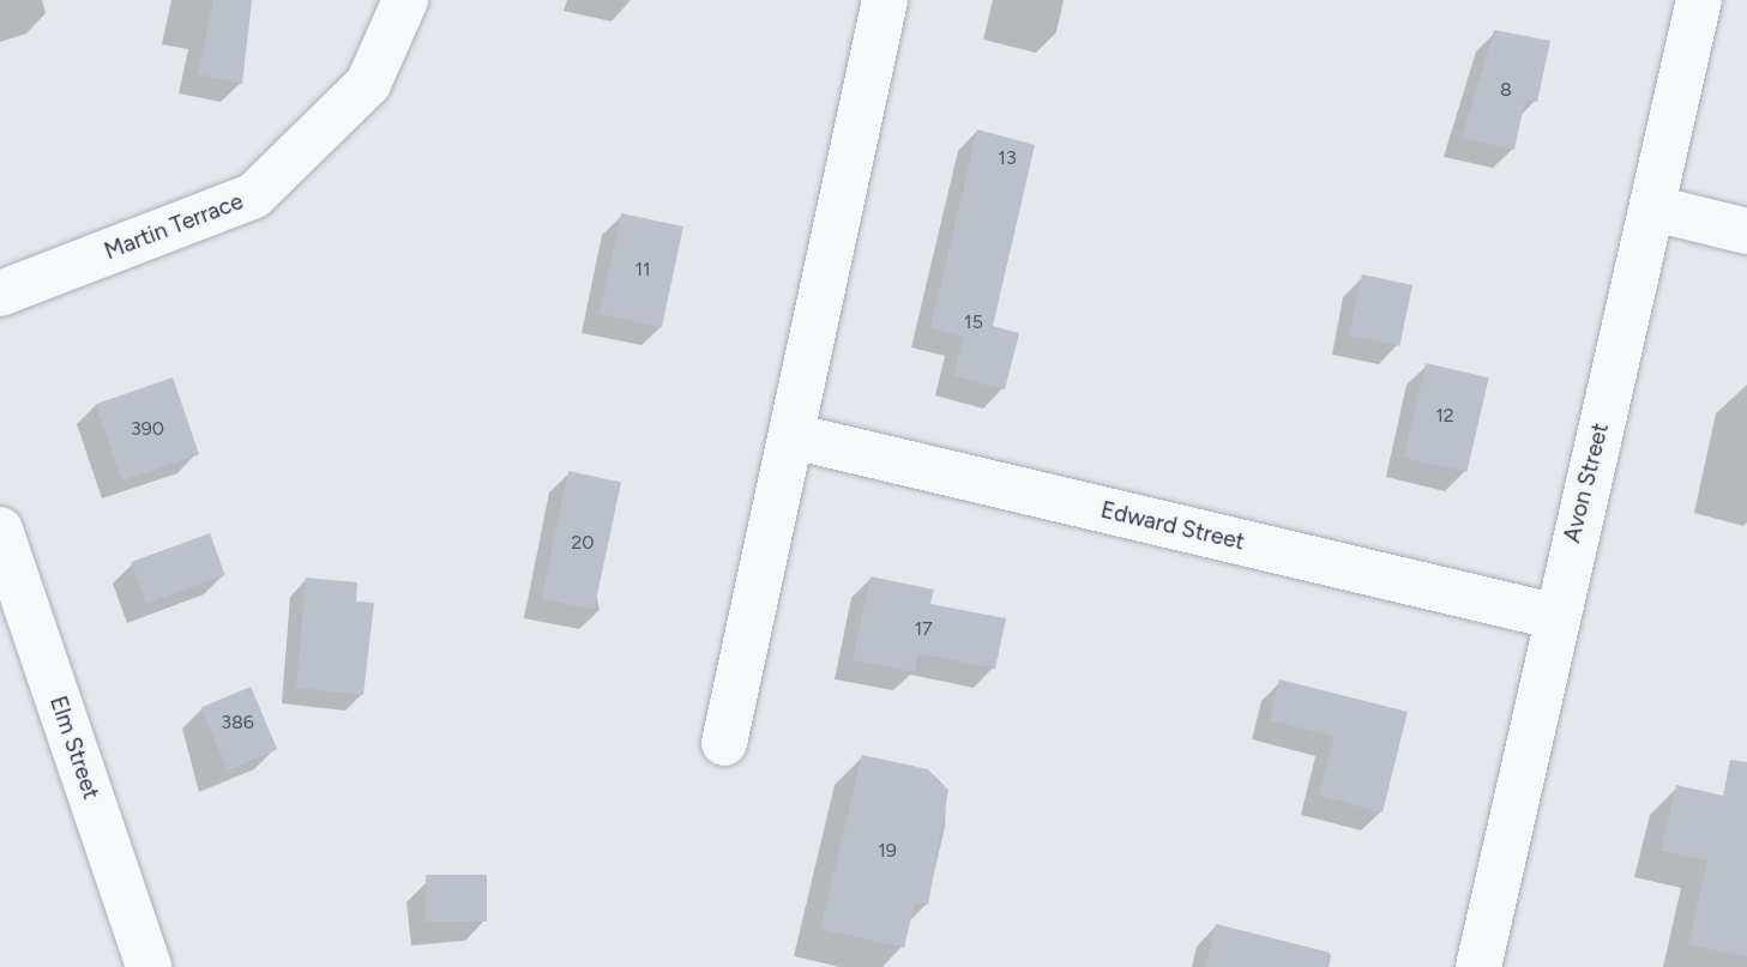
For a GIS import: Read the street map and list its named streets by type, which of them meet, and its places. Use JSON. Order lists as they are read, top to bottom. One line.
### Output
{"streets":{"street":["Martin Terrace","Avon Street","Edward Street","Elm Street"]},"crossings":[["Avon Street","Edward Street"]],"house_numbers":["8","13","11","15","12","390","20","17","386","19"]}
